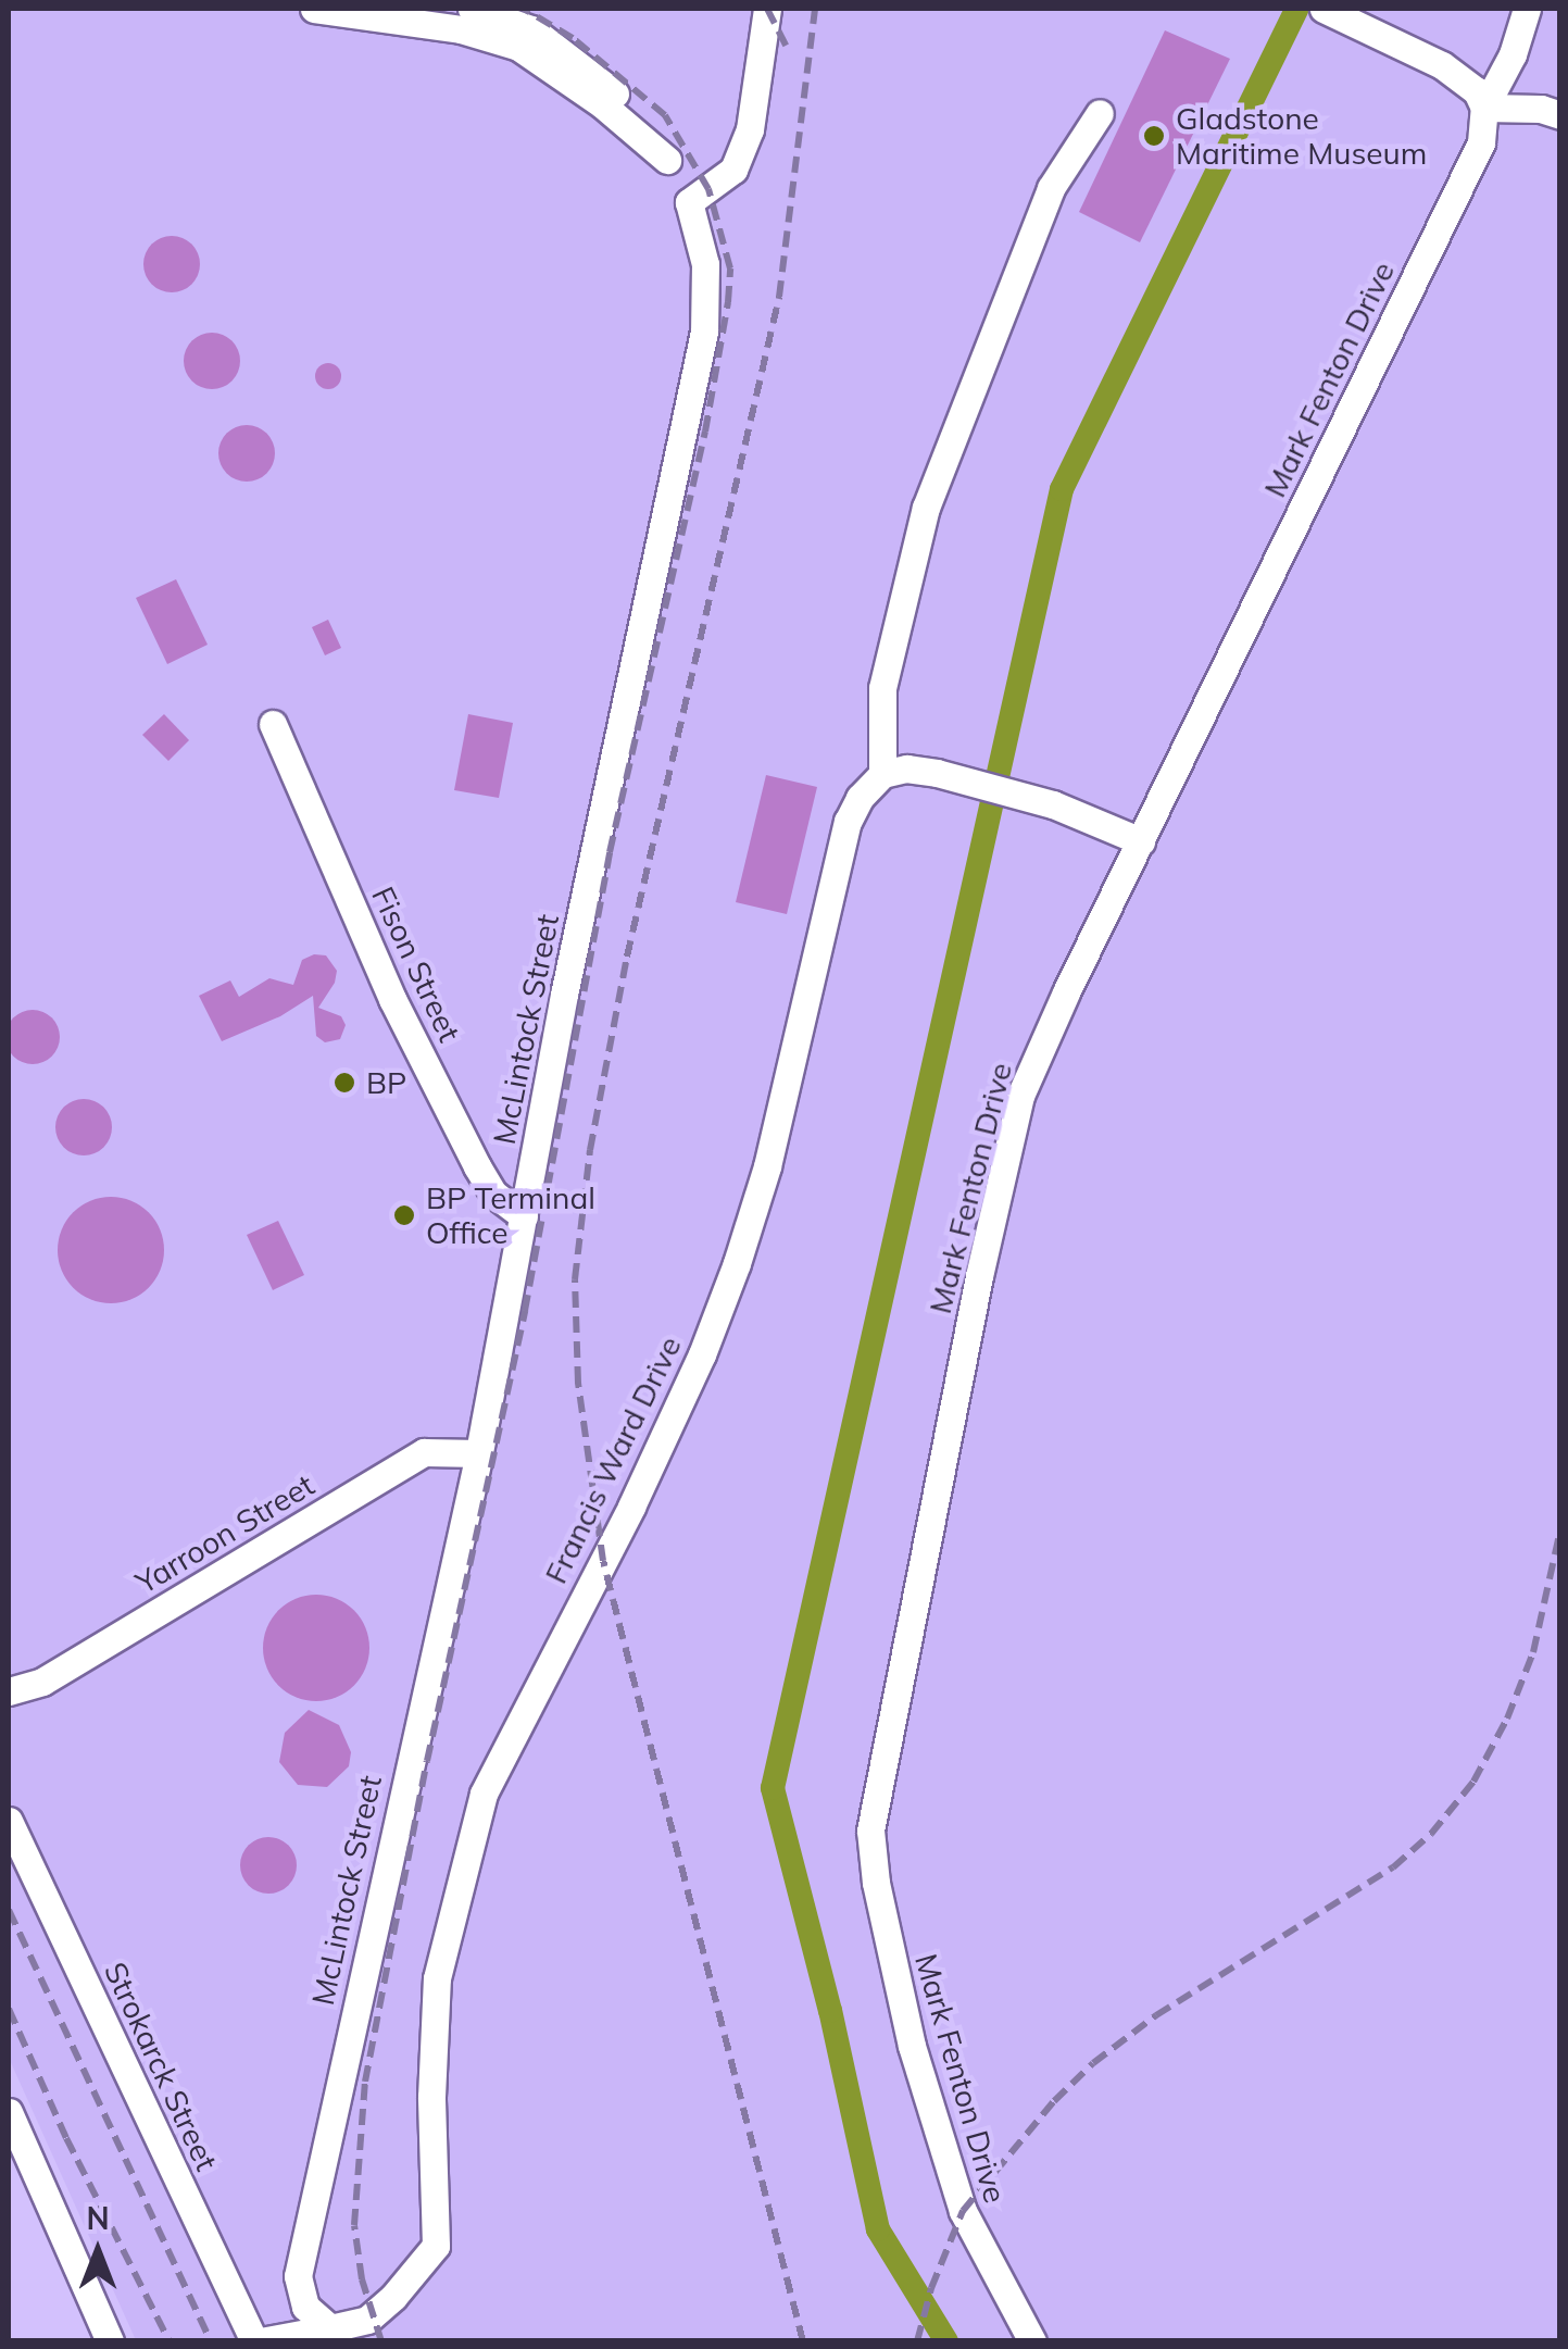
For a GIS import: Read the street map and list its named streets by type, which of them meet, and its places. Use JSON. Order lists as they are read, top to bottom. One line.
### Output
{"streets":{"street":["Mark Fenton Drive","Fison Street","McLintock Street","Francis Ward Drive","Yarroon Street","Strokarck Street"]},"crossings":[["Fison Street","McLintock Street"],["McLintock Street","Francis Ward Drive"],["McLintock Street","Yarroon Street"],["McLintock Street","Strokarck Street"],["Francis Ward Drive","Strokarck Street"]],"places":["Gladstone Maritime Museum","BP","BP Terminal Office"],"north":"top"}
